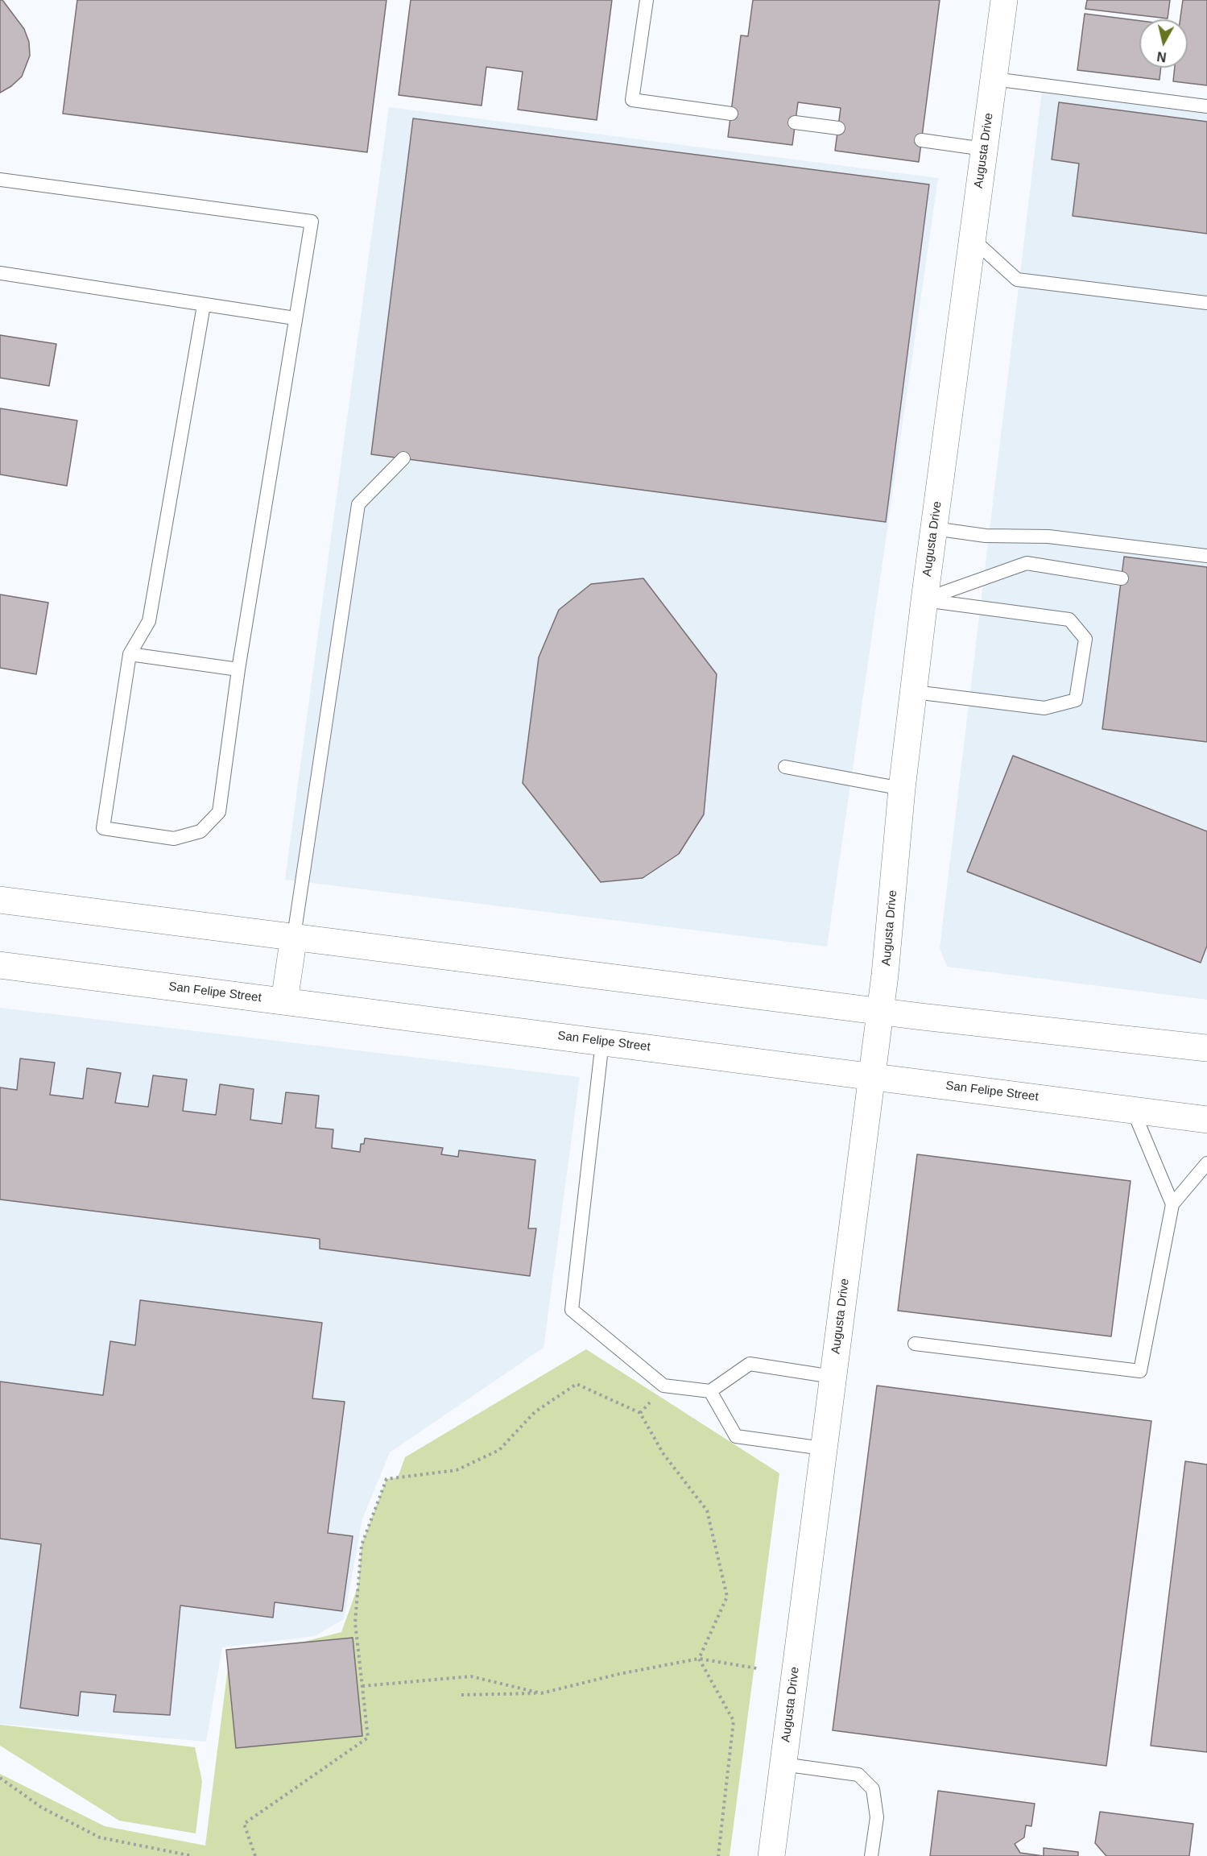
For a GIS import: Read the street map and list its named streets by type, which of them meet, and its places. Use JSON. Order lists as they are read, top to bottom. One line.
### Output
{"streets":{"main road":["Augusta Drive","San Felipe Street"]},"crossings":[["Augusta Drive","San Felipe Street"]],"north":"bottom"}
